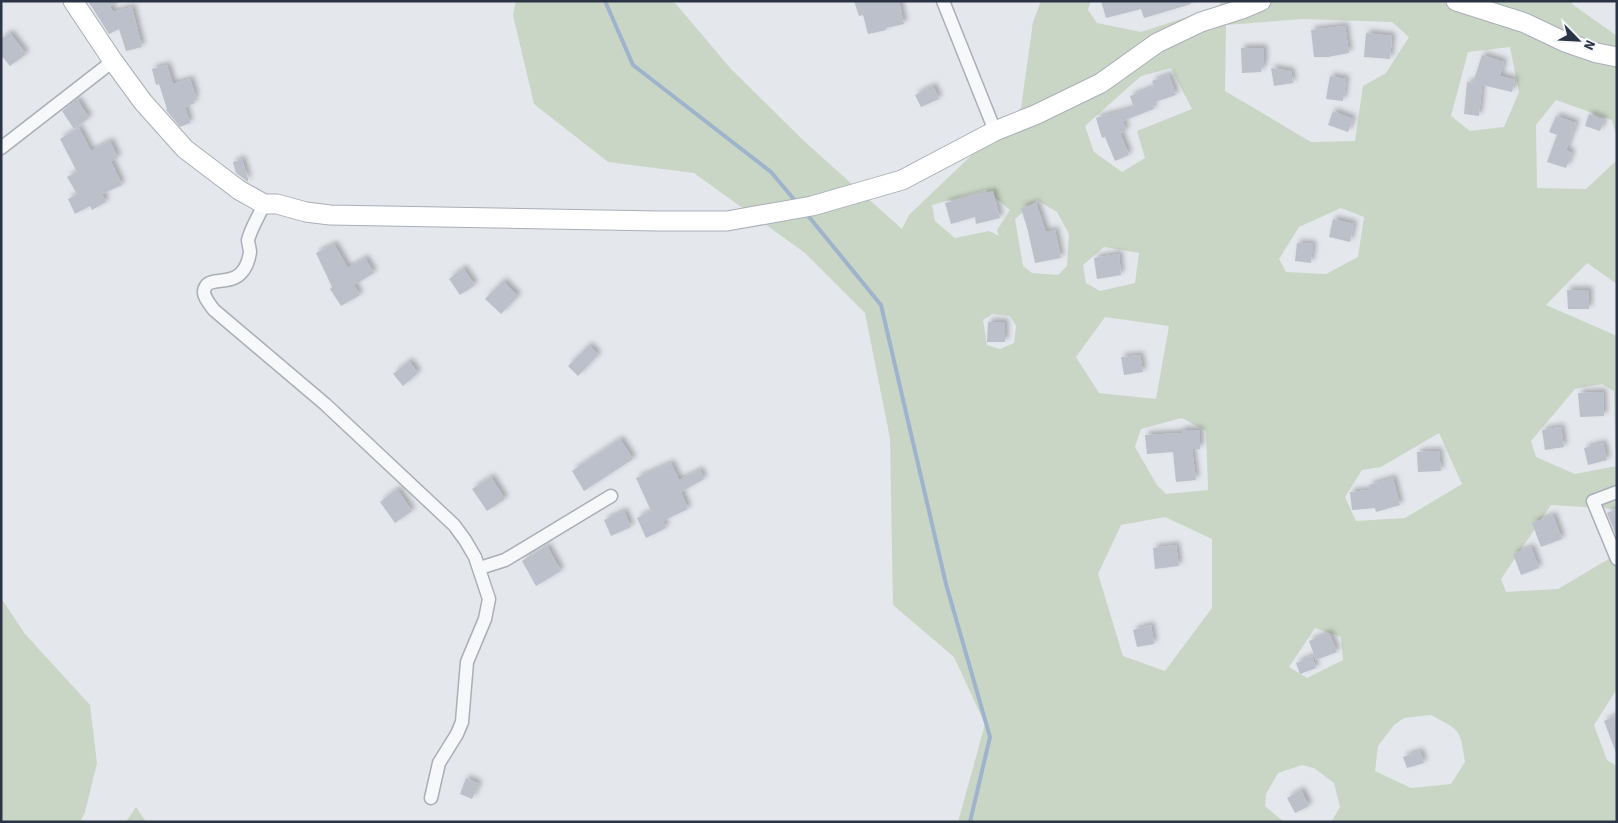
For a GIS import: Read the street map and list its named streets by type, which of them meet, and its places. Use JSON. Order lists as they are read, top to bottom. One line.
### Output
{"north":"bottom right"}
